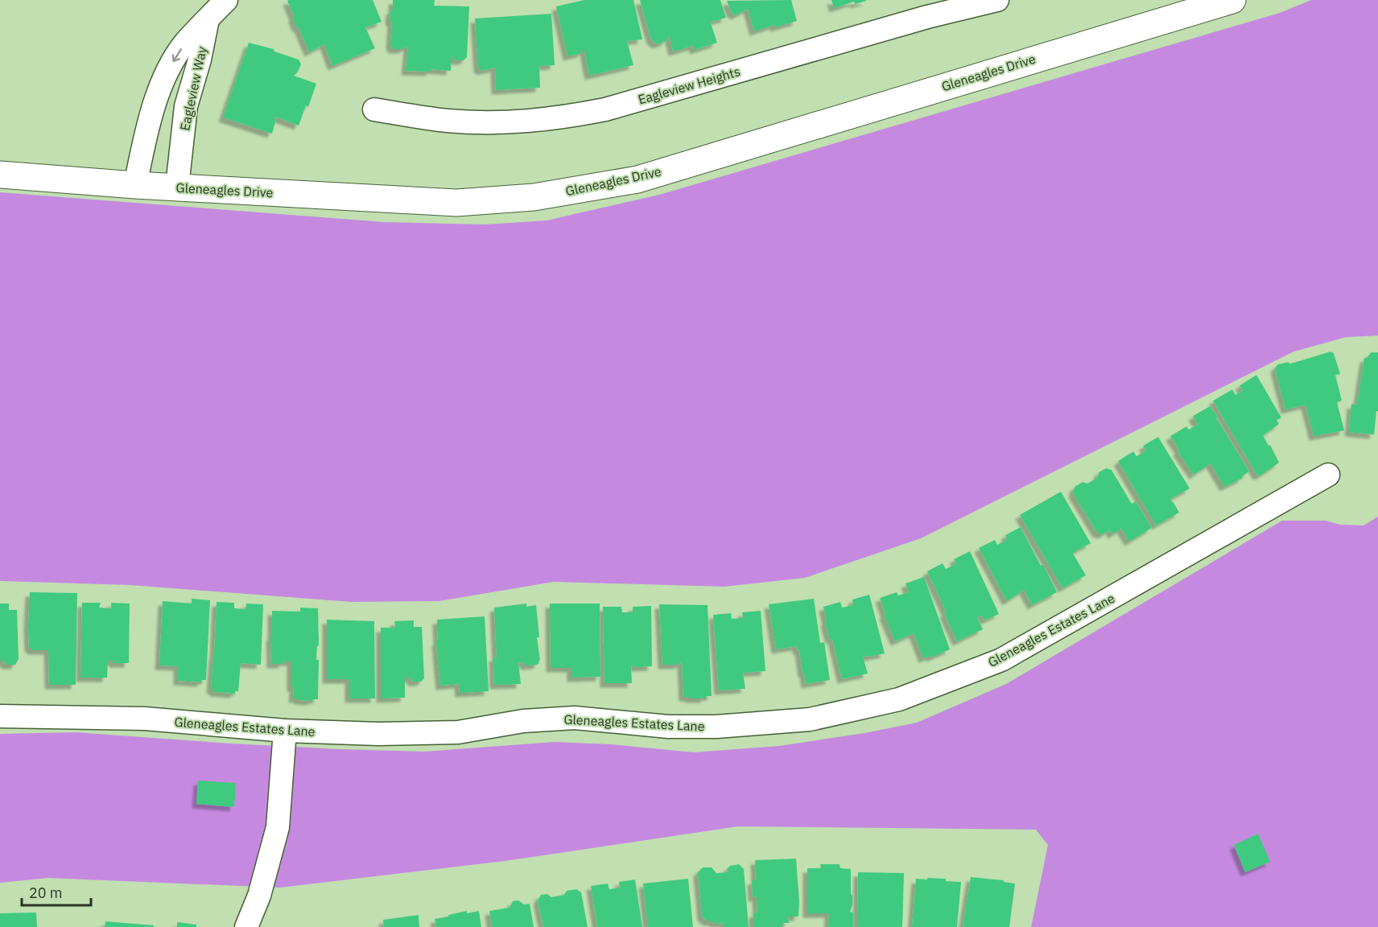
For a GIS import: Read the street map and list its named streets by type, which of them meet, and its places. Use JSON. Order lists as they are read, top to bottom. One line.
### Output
{"streets":{"street":["Gleneagles Drive","Eagleview Heights","Eagleview Way","Gleneagles Estates Lane"]},"crossings":[["Gleneagles Drive","Eagleview Way"]],"scale_bar":"20 m"}
